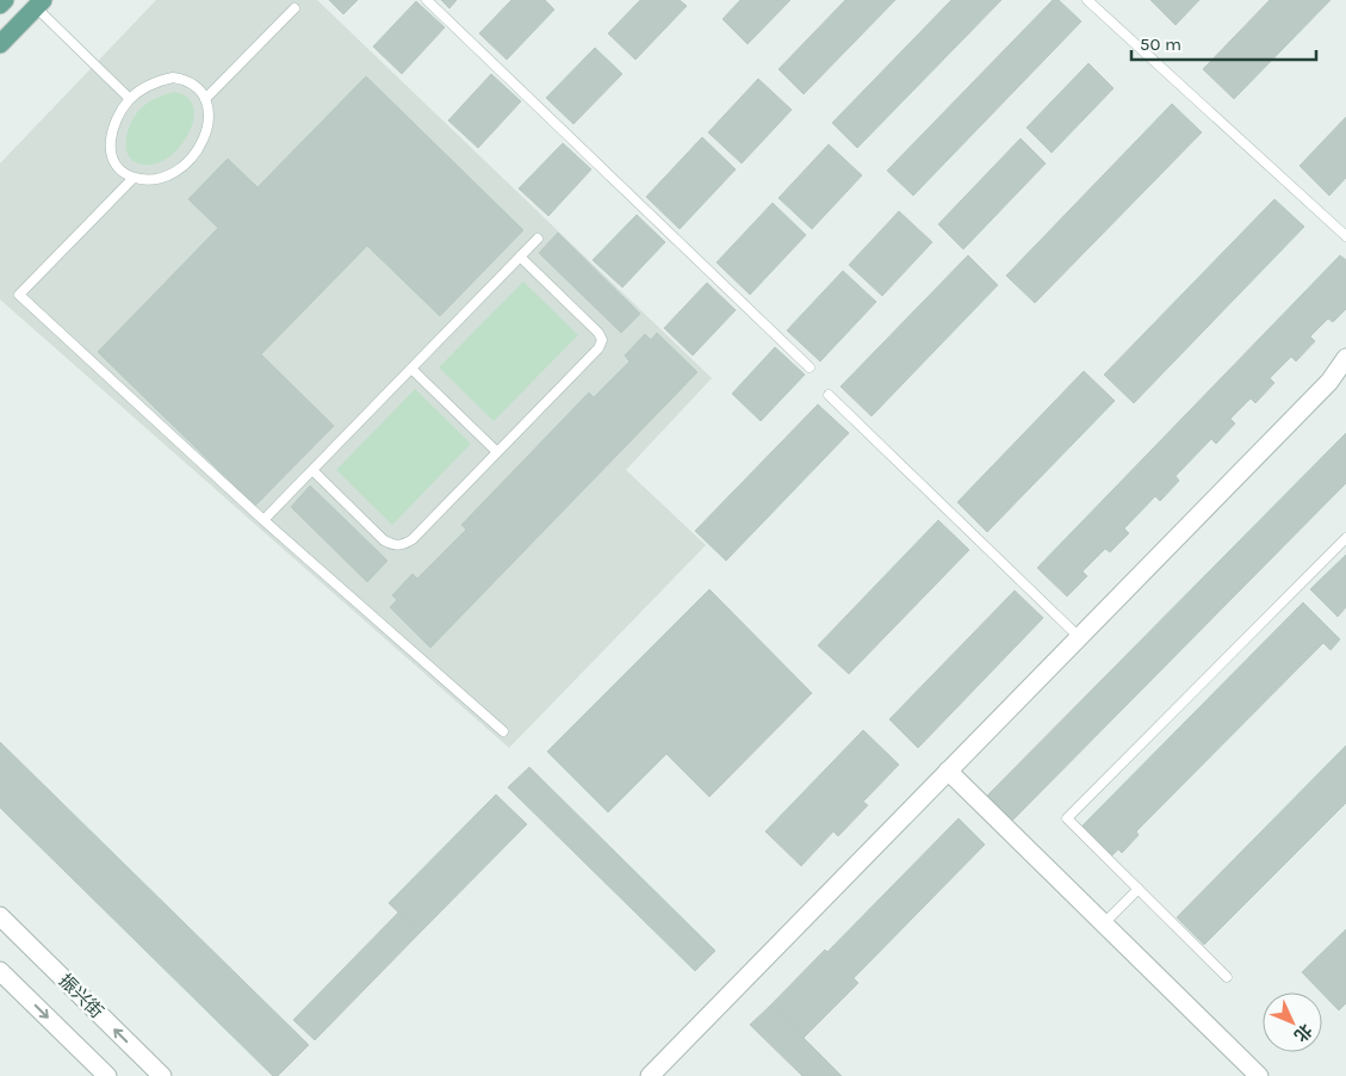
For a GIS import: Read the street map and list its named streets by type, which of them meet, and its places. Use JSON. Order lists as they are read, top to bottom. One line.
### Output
{"streets":{"street":["振兴街"]},"scale_bar":"50 m","north":"bottom right"}
